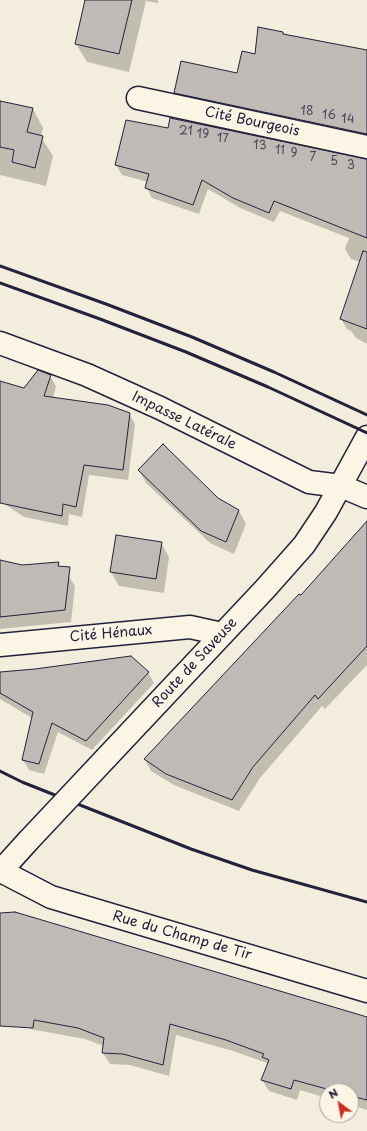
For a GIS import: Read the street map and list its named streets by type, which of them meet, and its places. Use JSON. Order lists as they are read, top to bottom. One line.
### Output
{"streets":{"street":["Cité Bourgeois","Impasse Latérale","Cité Hénaux","Route de Saveuse","Rue du Champ de Tir"]},"crossings":[["Impasse Latérale","Route de Saveuse"],["Cité Hénaux","Route de Saveuse"],["Route de Saveuse","Rue du Champ de Tir"]],"house_numbers":["18","16","14","21","19","17","13","11","9","7","5","3"],"north":"top left"}
